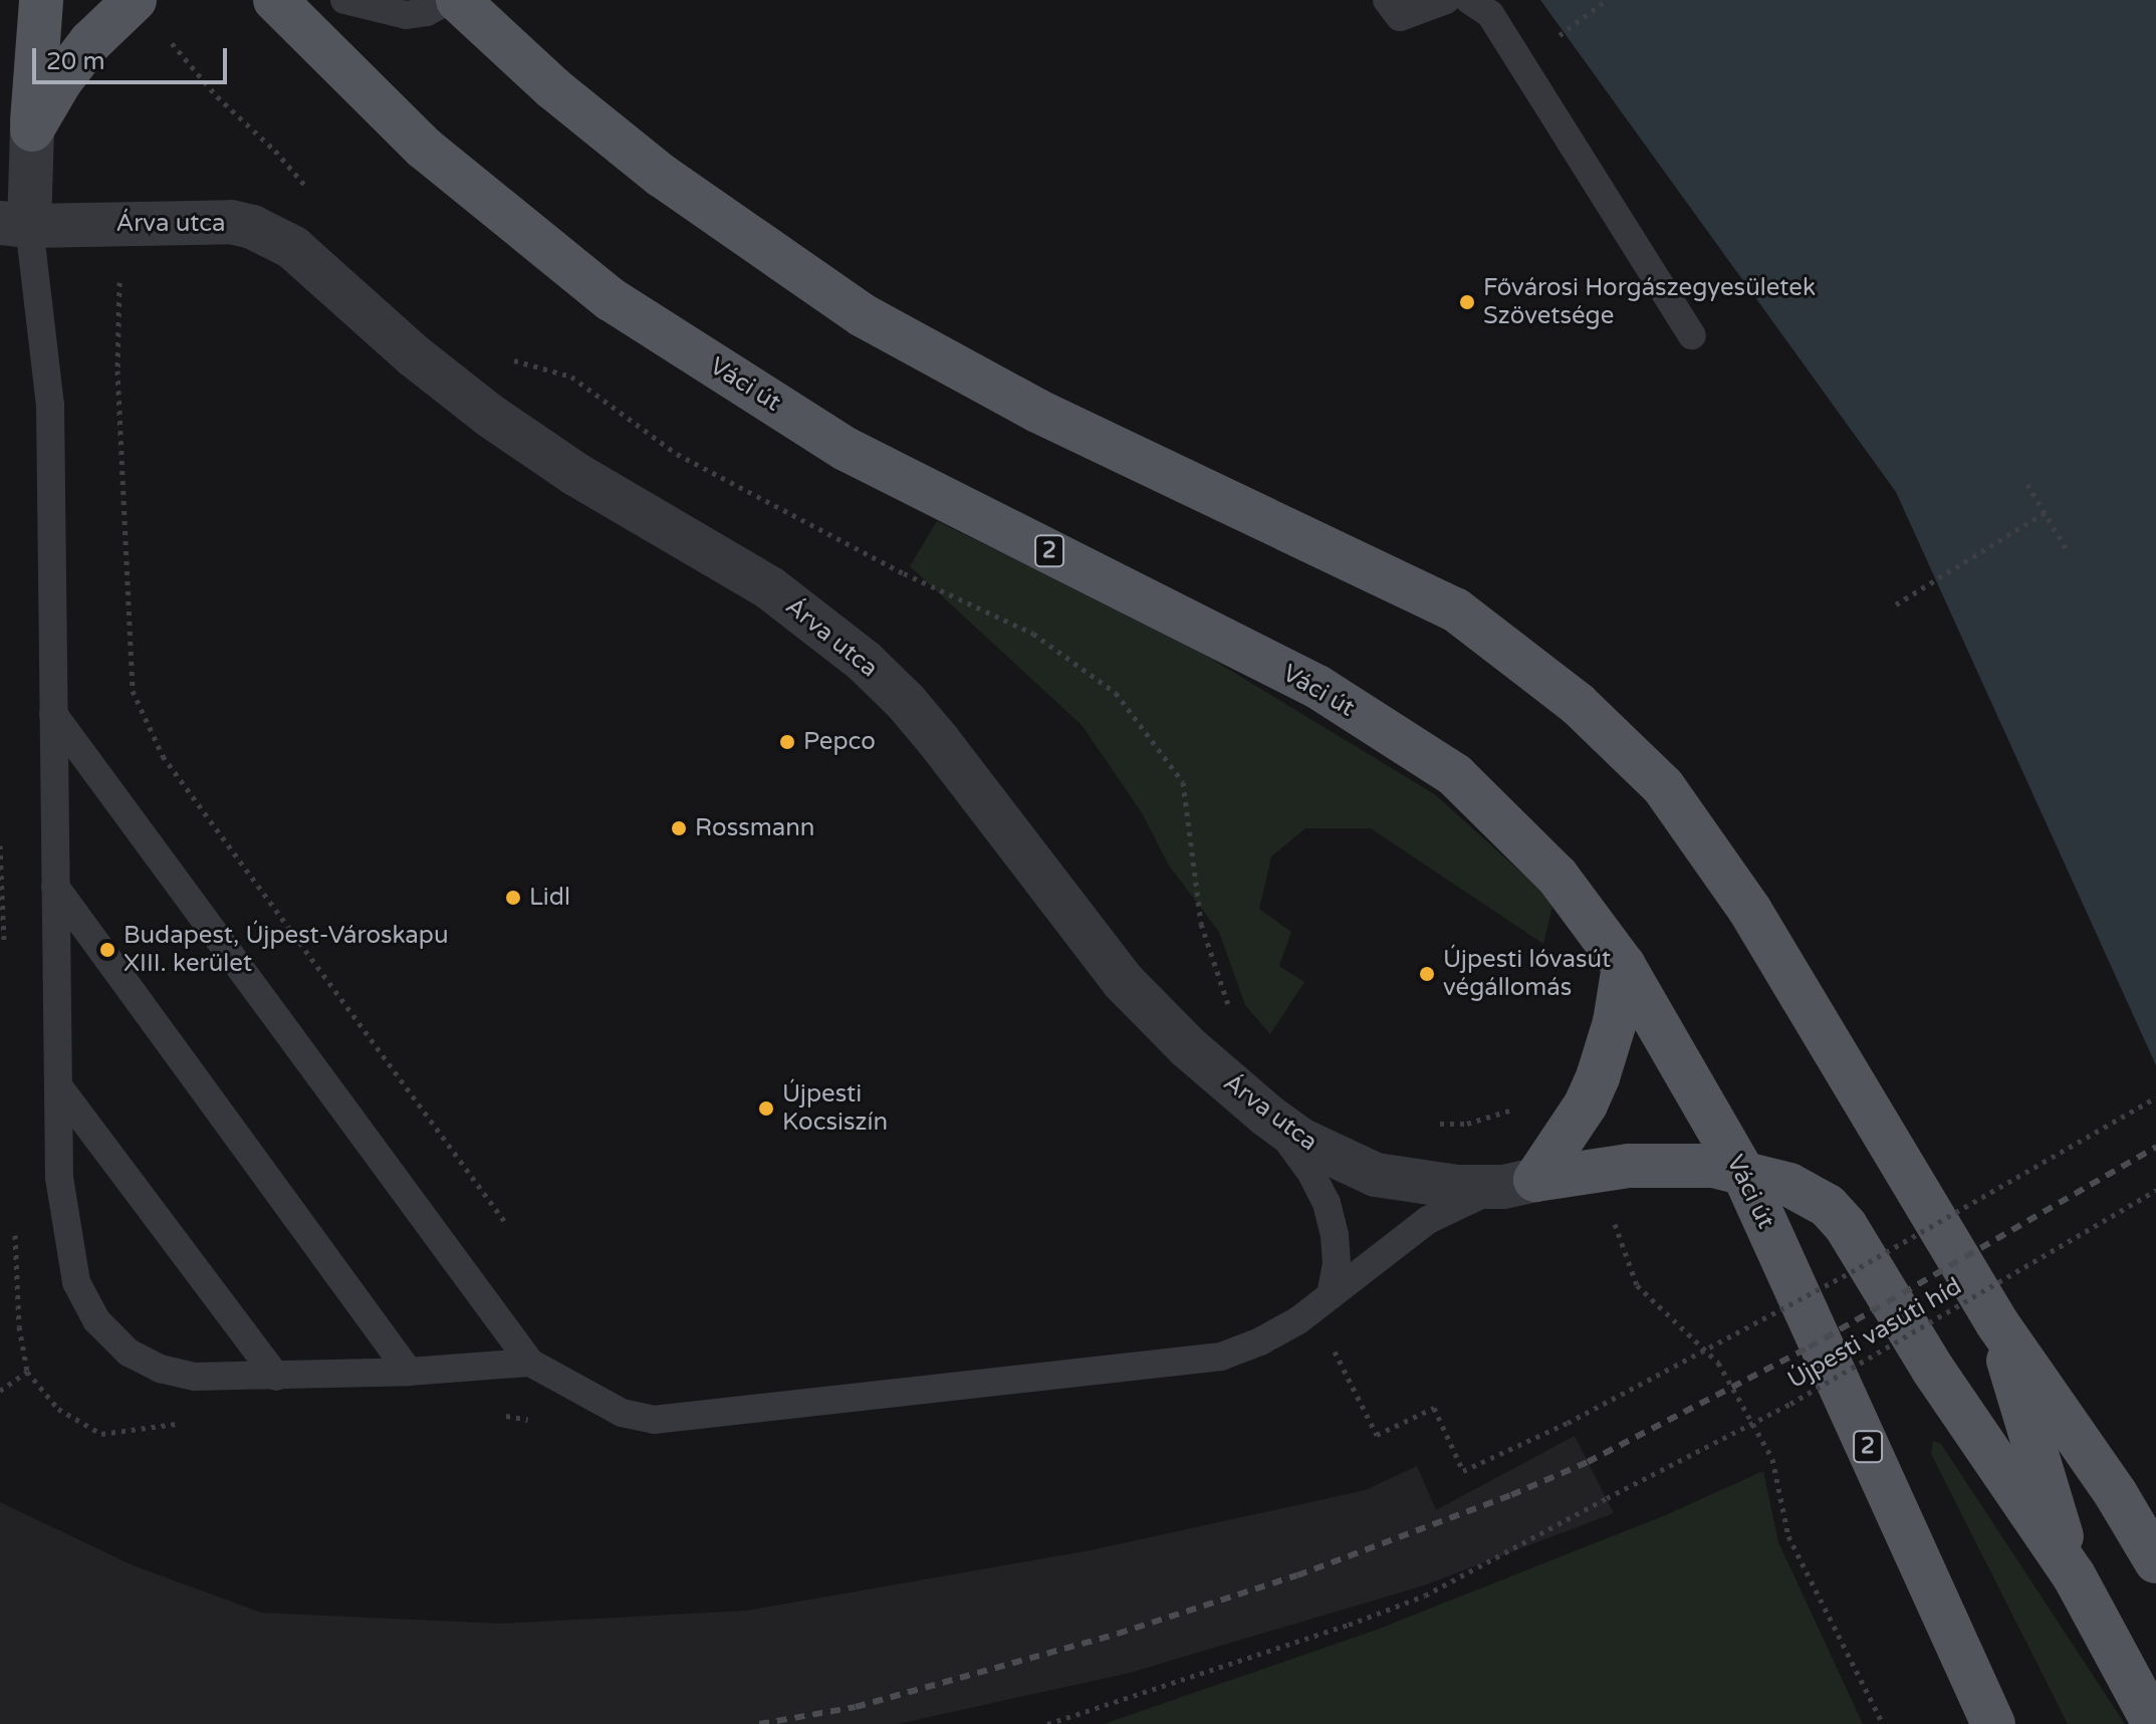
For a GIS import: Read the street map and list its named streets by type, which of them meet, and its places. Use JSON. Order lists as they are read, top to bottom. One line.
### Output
{"streets":{"main road":["Váci út","2"],"street":["Árva utca"],"path":["Újpesti vasúti híd"]},"places":["Fővárosi Horgászegyesületek Szövetsége","Pepco","Rossmann","Lidl","Budapest, Újpest-Városkapu XIII. kerület","Újpesti lóvasút végállomás","Újpesti Kocsiszín"],"scale_bar":"20 m"}
